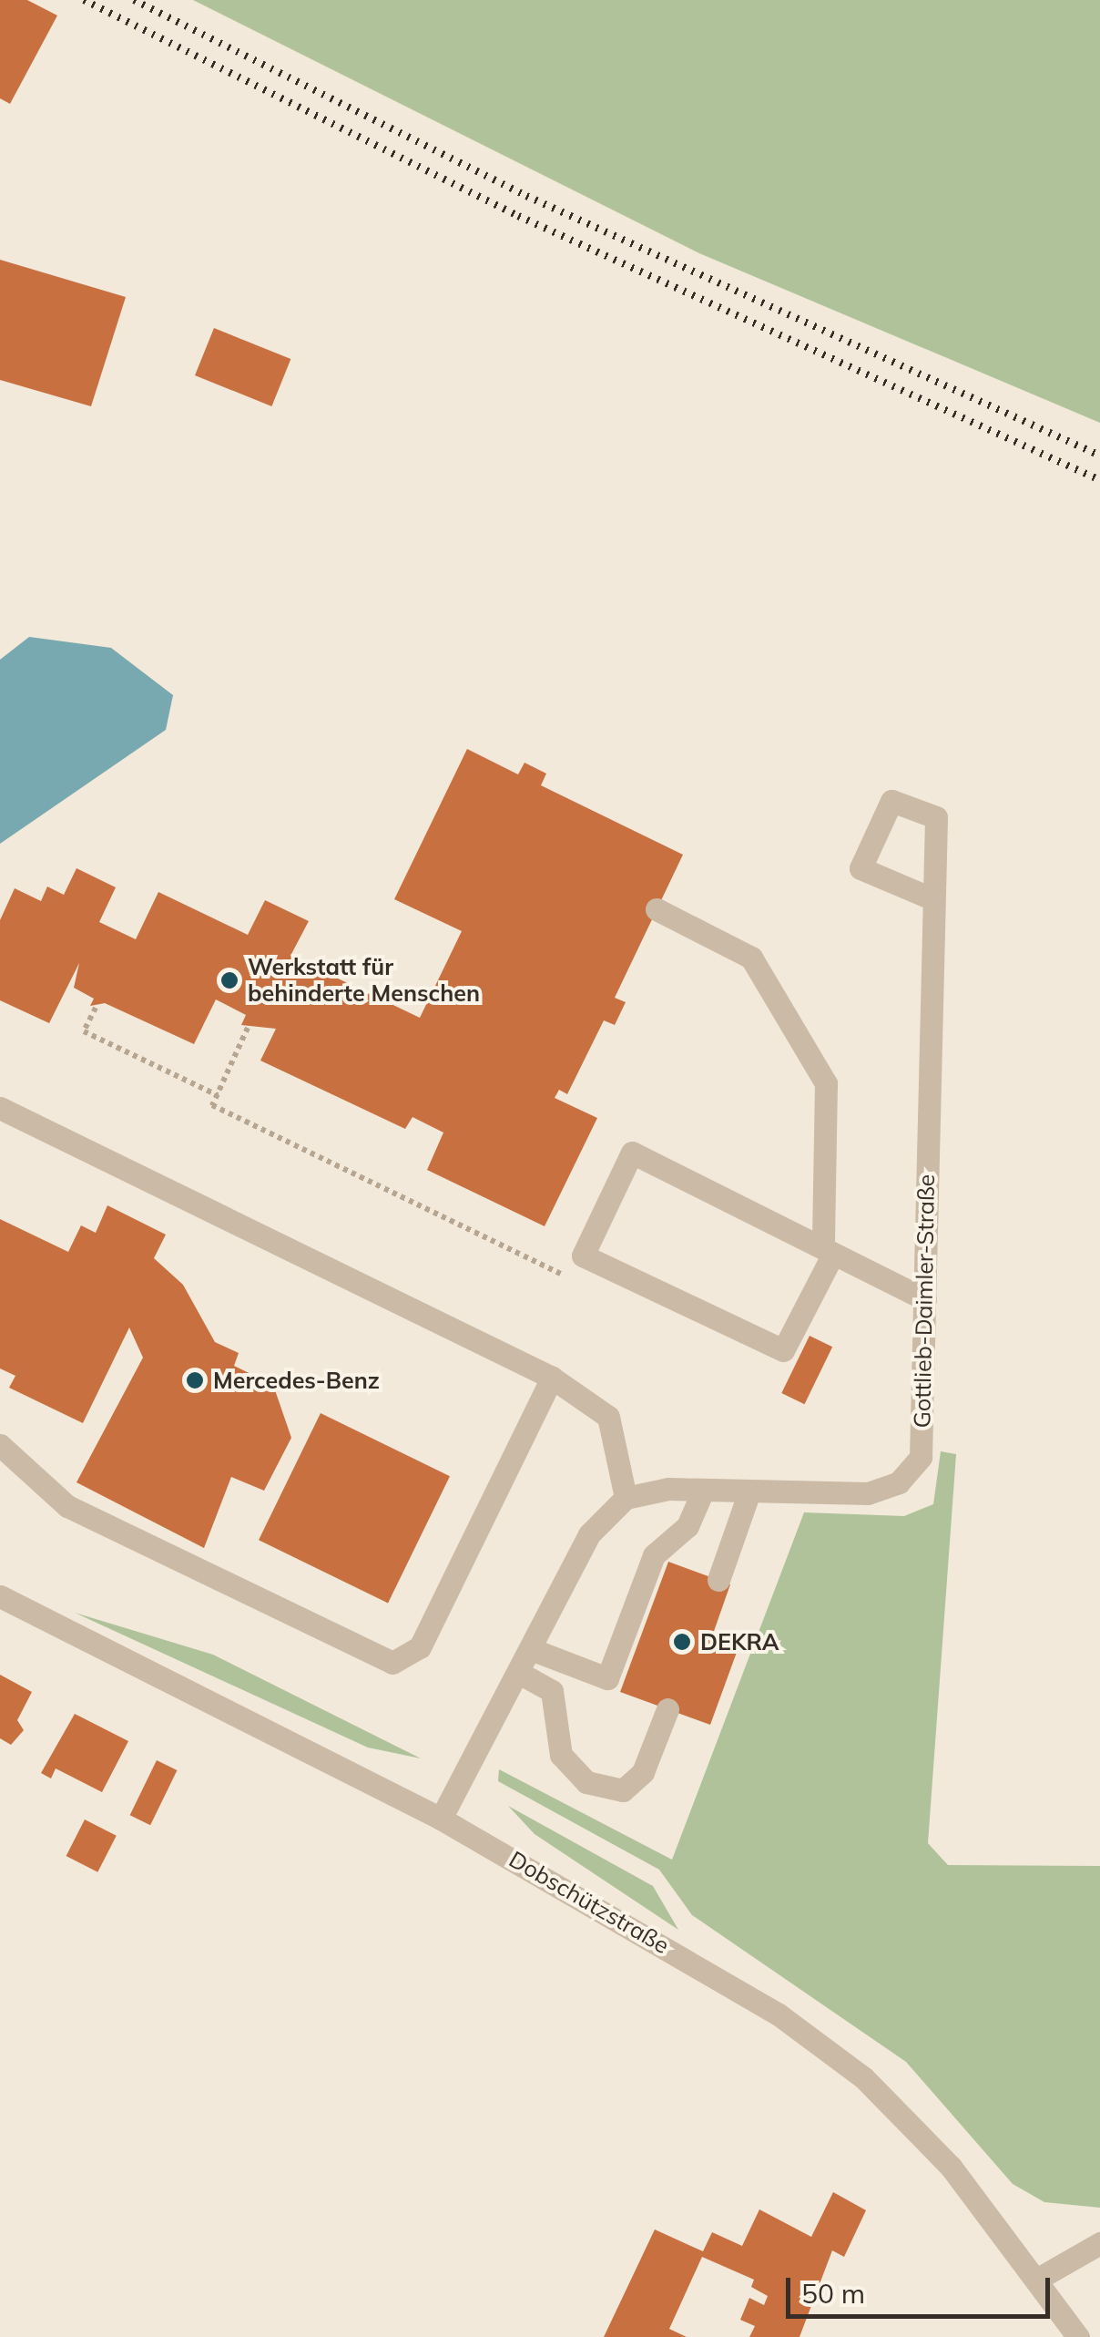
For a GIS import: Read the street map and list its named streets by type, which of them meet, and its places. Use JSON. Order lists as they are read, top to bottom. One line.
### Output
{"streets":{"street":["Gottlieb-Daimler-Straße","Dobschützstraße"]},"places":["Werkstatt für behinderte Menschen","Mercedes-Benz","DEKRA"],"scale_bar":"50 m"}
